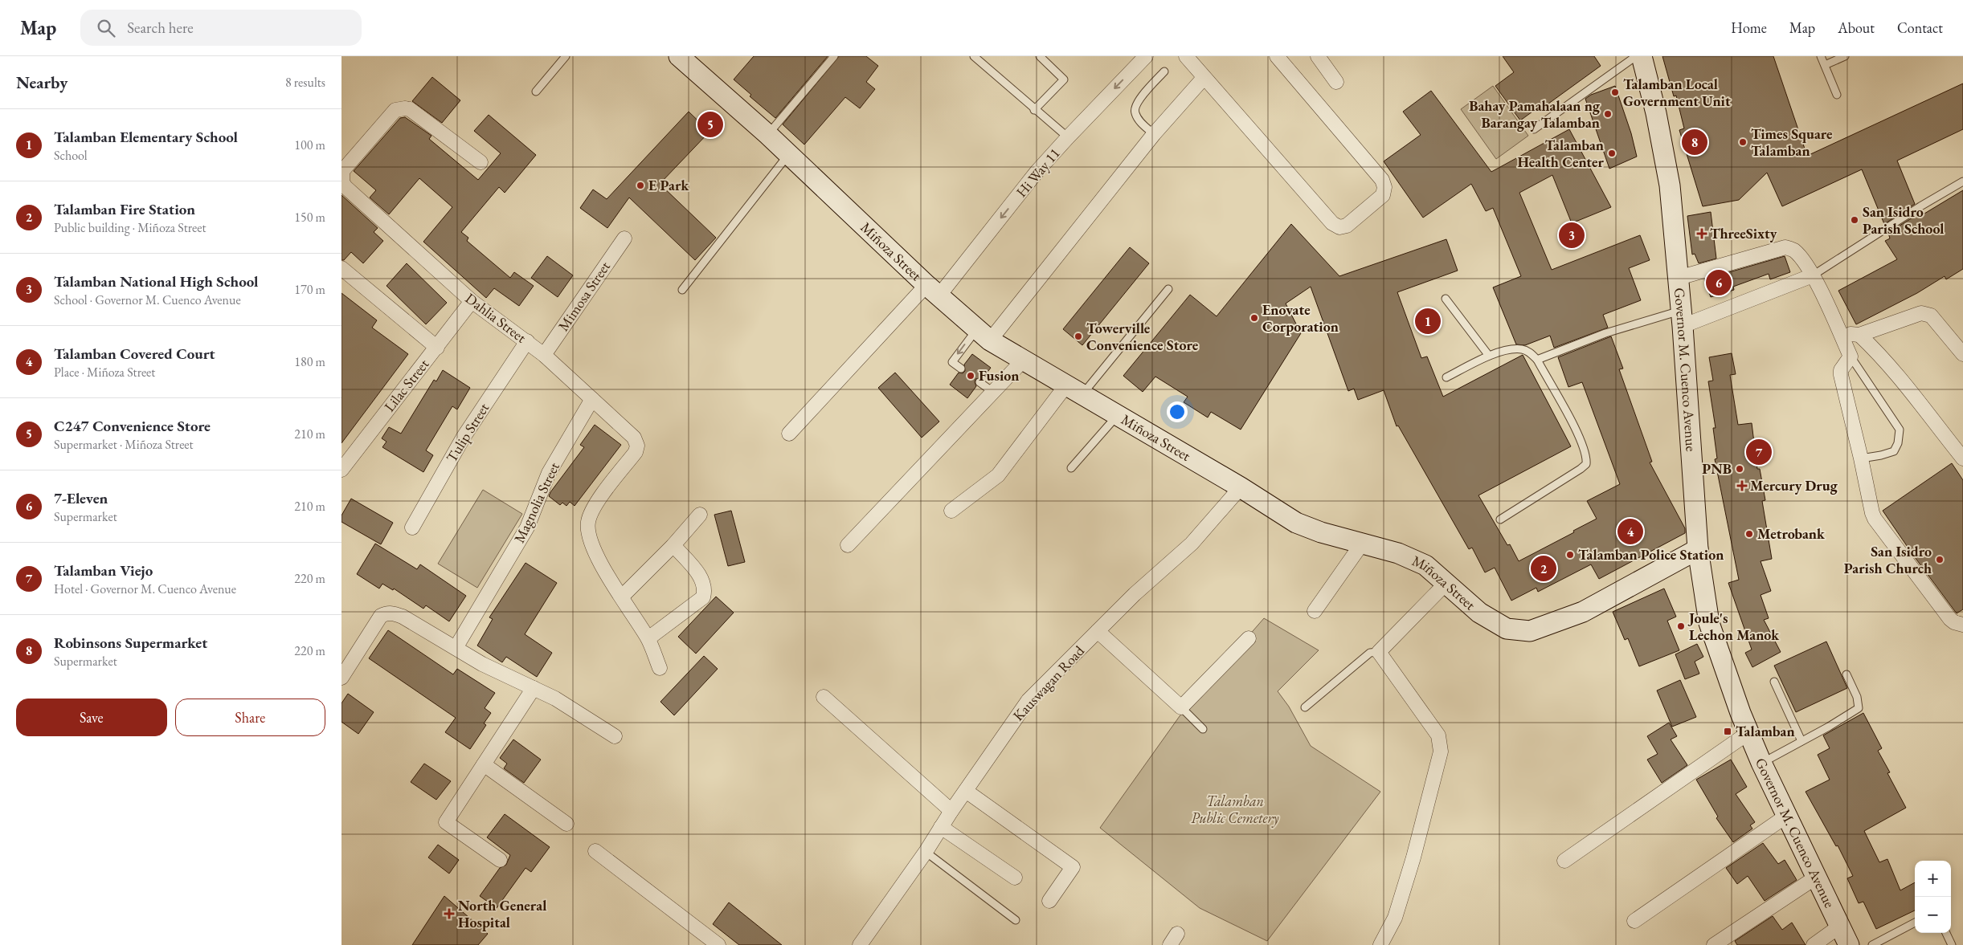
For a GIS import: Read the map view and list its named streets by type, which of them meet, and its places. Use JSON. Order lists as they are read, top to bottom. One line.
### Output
{"streets":{"main road":["Miñoza Street","Governor M. Cuenco Avenue"],"street":["Hi Way 11","Mimosa Street","Dahlia Street","Lilac Street","Tulip Street","Magnolia Street","Kauswagan Road"]},"crossings":[["Hi Way 11","Miñoza Street"],["Miñoza Street","Governor M. Cuenco Avenue"],["Miñoza Street","Kauswagan Road"],["Mimosa Street","Dahlia Street"],["Dahlia Street","Lilac Street"],["Dahlia Street","Tulip Street"],["Dahlia Street","Magnolia Street"]],"parks":["Talamban Public Cemetery"],"places":{"other":["Talamban Local Government Unit","Bahay Pamahalaan ng Barangay Talamban","Times Square Talamban","Talamban Health Center","E Park","San Isidro Parish School","Enovate Corporation","Towerville Convenience Store","Fusion","PNB","Metrobank","Talamban Police Station","San Isidro Parish Church","Joule's Lechon Manok"],"health":["ThreeSixty","Mercury Drug","North General Hospital"],"transit":["Talamban"]},"page":{"header":"Map","search":"Search here","nav":["Home","Map","About","Contact"],"heading":["Nearby","8 results"],"list":[{"mark":"1","name":"Talamban Elementary School","note":"School","value":"100 m"},{"mark":"2","name":"Talamban Fire Station","note":"Public building · Miñoza Street","value":"150 m"},{"mark":"3","name":"Talamban National High School","note":"School · Governor M. Cuenco Avenue","value":"170 m"},{"mark":"4","name":"Talamban Covered Court","note":"Place · Miñoza Street","value":"180 m"},{"mark":"5","name":"C247 Convenience Store","note":"Supermarket · Miñoza Street","value":"210 m"},{"mark":"6","name":"7-Eleven","note":"Supermarket","value":"210 m"},{"mark":"7","name":"Talamban Viejo","note":"Hotel · Governor M. Cuenco Avenue","value":"220 m"},{"mark":"8","name":"Robinsons Supermarket","note":"Supermarket","value":"220 m"}],"pins":["5","8","3","6","1","7","4","2"],"buttons":["Save","Share"],"map_buttons":["+","−"]}}
